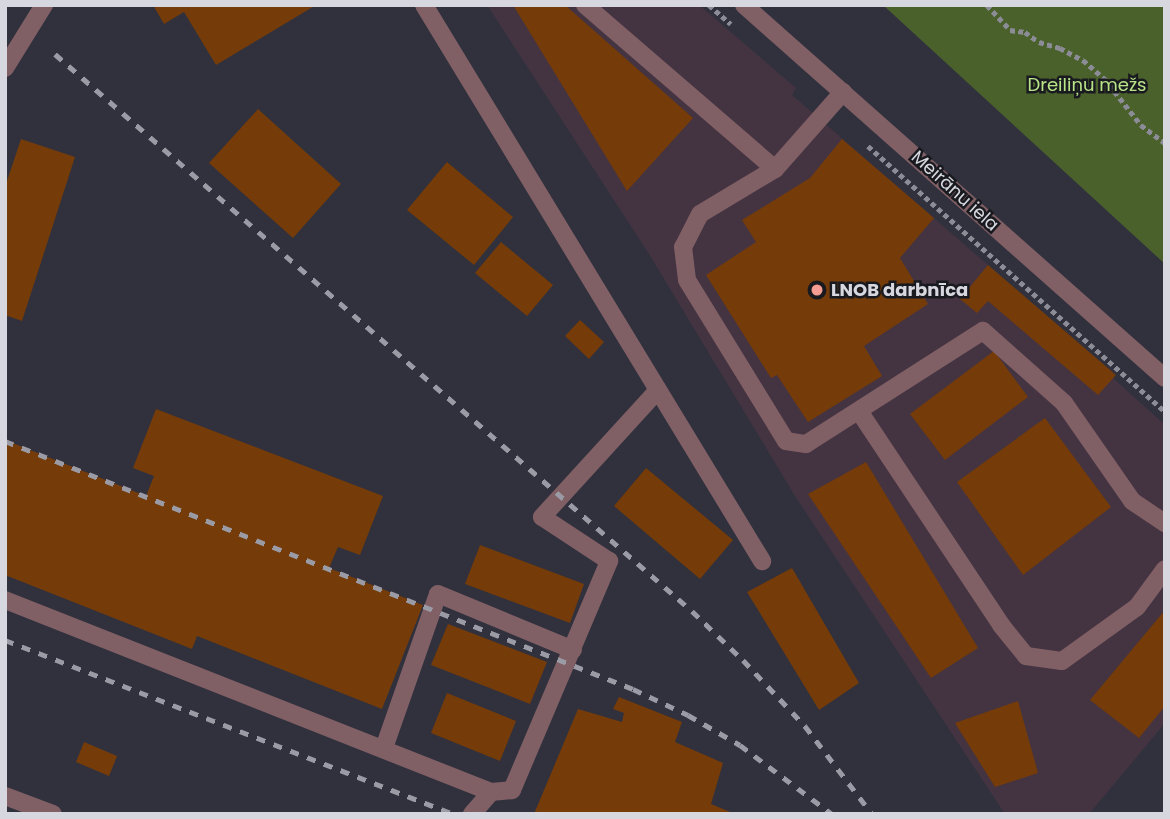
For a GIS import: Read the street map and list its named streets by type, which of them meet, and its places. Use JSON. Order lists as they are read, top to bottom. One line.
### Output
{"streets":{"street":["Meirānu iela"]},"parks":["Dreiliņu mežs"],"places":["LNOB darbnīca"]}
